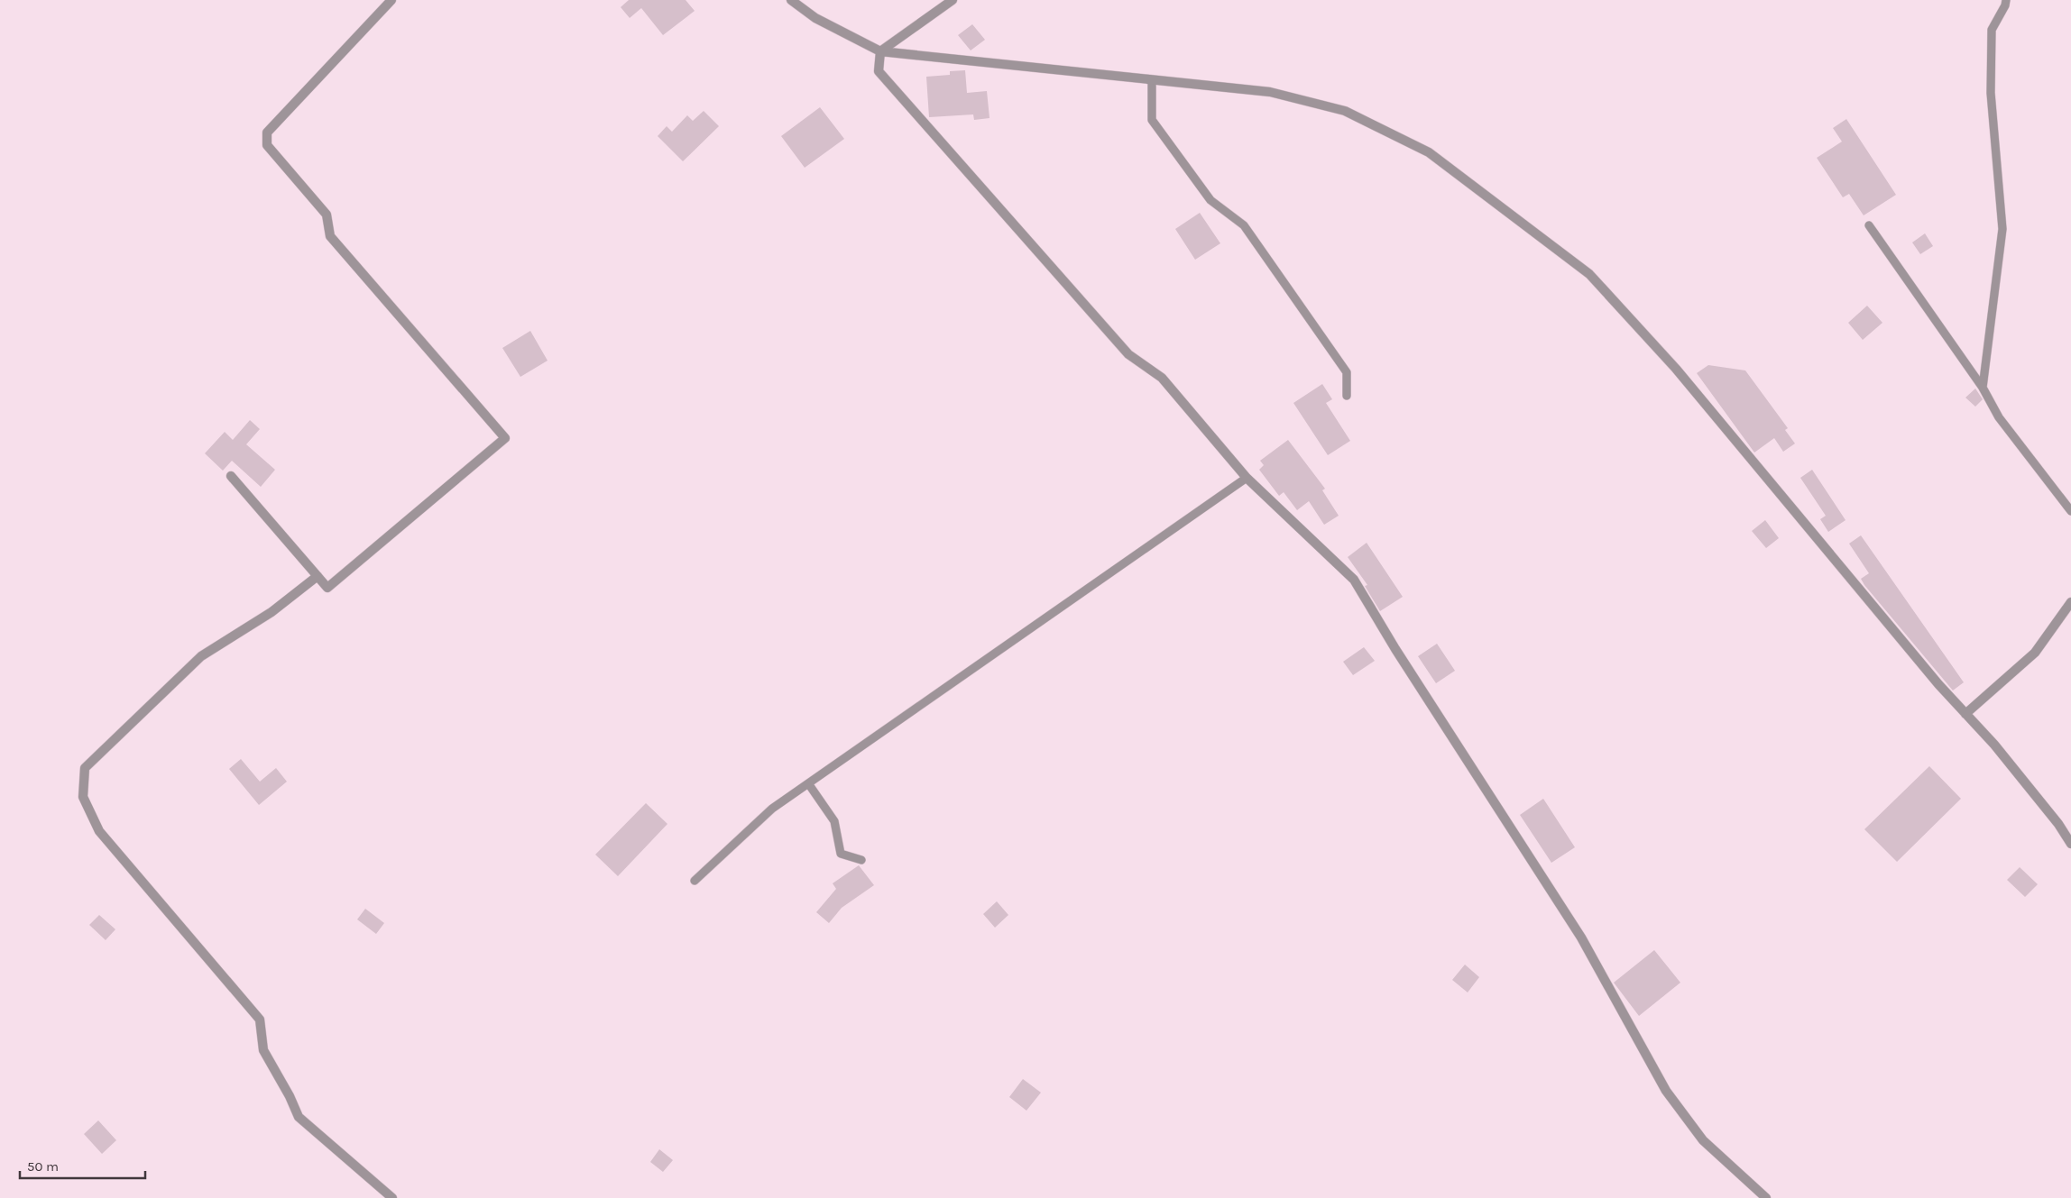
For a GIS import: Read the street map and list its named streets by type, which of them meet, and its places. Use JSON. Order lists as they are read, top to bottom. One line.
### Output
{"scale_bar":"50 m"}
